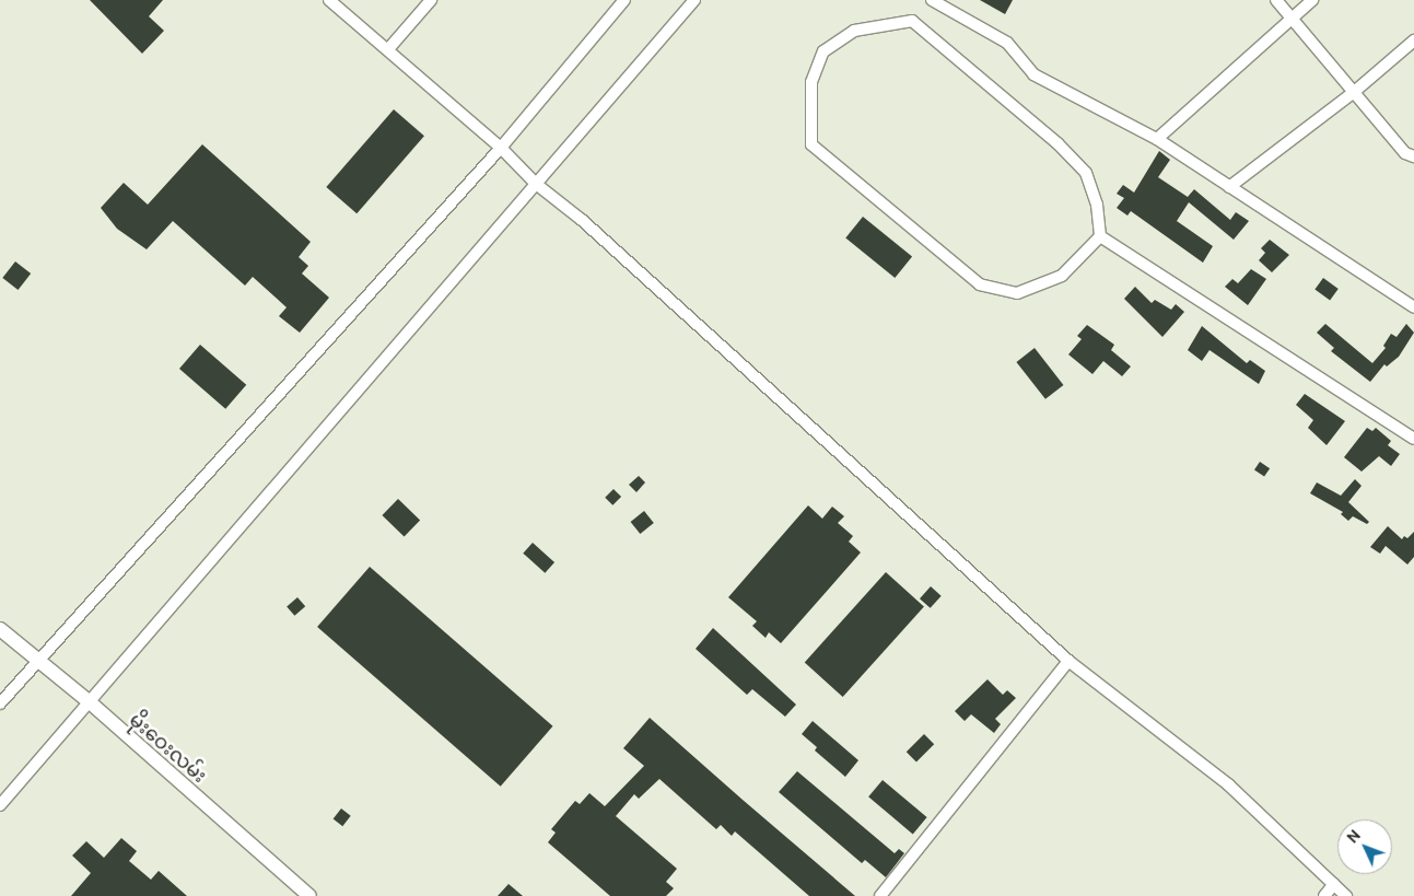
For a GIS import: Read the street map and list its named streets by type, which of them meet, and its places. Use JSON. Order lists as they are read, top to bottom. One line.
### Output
{"streets":{"street":["မိုးဝေးလမ်း"]},"north":"top left"}
